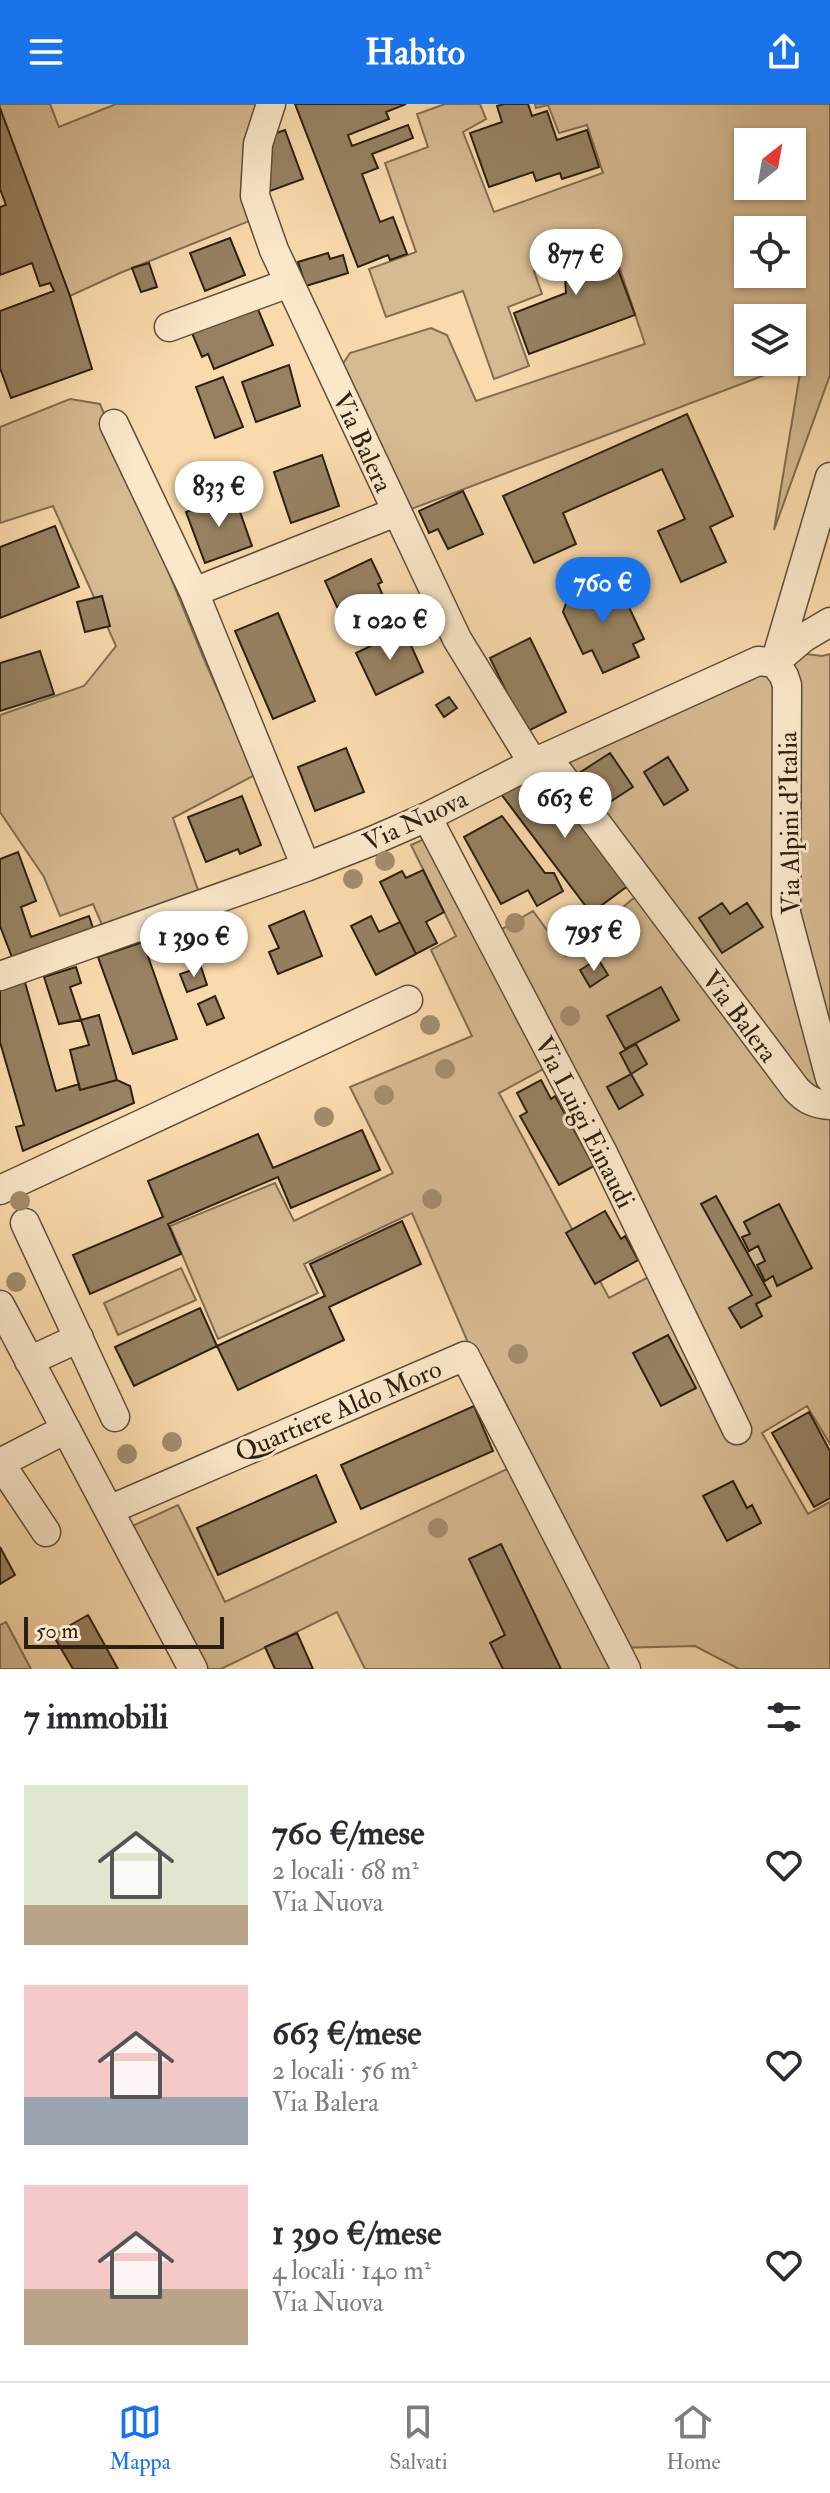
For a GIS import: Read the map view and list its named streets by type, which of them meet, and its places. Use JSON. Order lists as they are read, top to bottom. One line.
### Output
{"streets":{"street":["Via Balera","Via Nuova","Via Alpini d'Italia","Via Luigi Einaudi","Quartiere Aldo Moro"]},"crossings":[["Via Balera","Via Nuova"],["Via Nuova","Via Alpini d'Italia"],["Via Nuova","Via Luigi Einaudi"]],"scale_bar":"50 m","north":"top right","page":{"header":"Habito","price":["877 €","833 €","760 €","1 020 €","663 €","795 €","1 390 €"],"scale":"50 m","heading":"7 immobili","list":[{"name":"760 €/mese","note":"2 locali · 68 m² · Via Nuova"},{"name":"663 €/mese","note":"2 locali · 56 m² · Via Balera"},{"name":"1 390 €/mese","note":"4 locali · 140 m² · Via Nuova"}],"tabs":["Mappa","Salvati","Home"]}}
